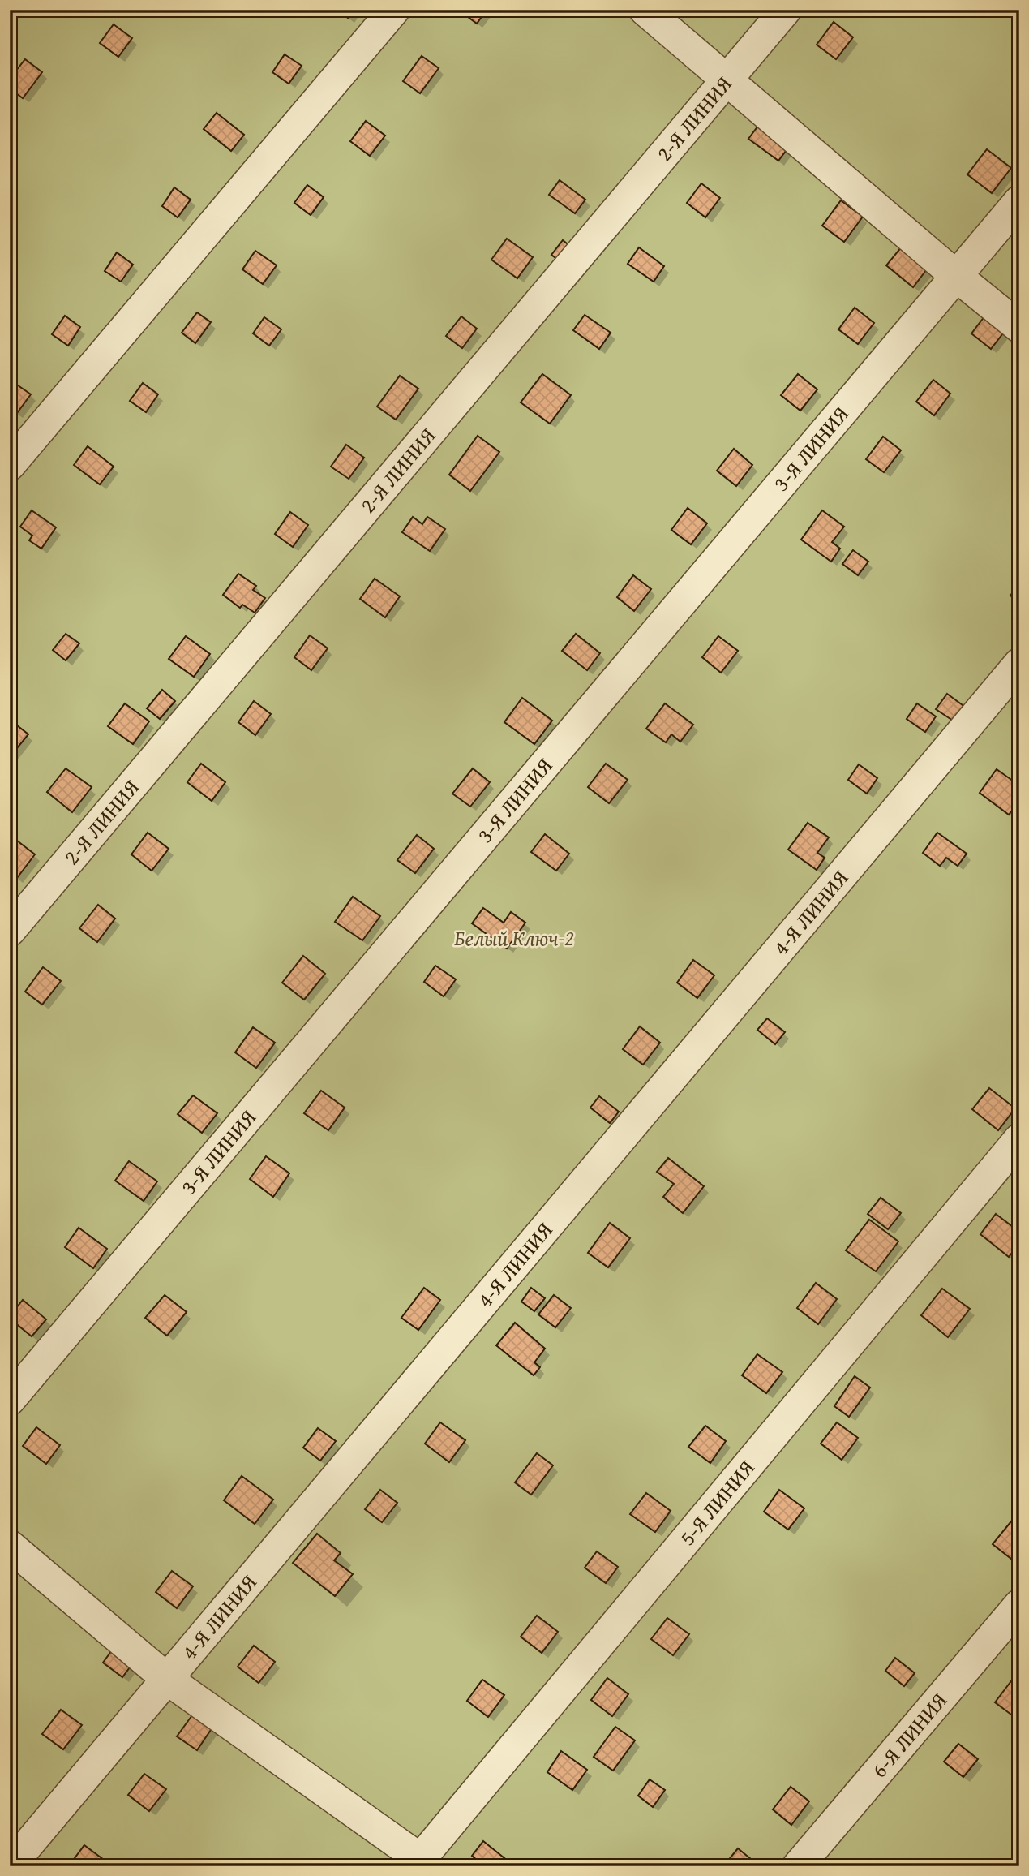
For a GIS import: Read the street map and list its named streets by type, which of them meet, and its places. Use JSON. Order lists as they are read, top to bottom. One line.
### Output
{"streets":{"street":["2-Я ЛИНИЯ","3-Я ЛИНИЯ","4-Я ЛИНИЯ","5-Я ЛИНИЯ","6-Я ЛИНИЯ"]},"parks":["Белый Ключ-2"]}
